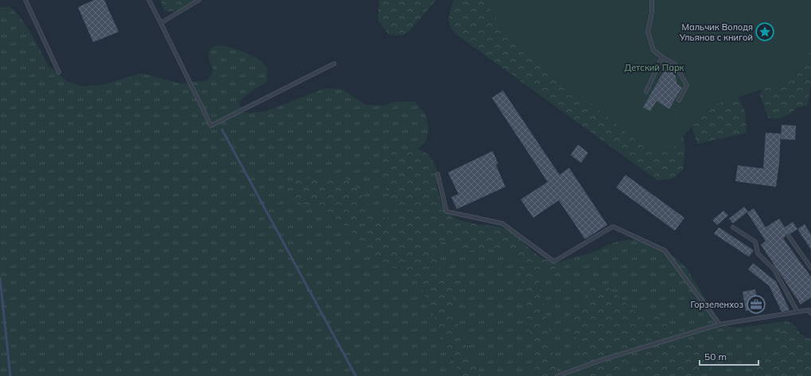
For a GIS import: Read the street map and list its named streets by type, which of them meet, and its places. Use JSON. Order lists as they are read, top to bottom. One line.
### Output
{"parks":["Детский Парк"],"places":{"place":["Мальчик Володя Ульянов с книгой"],"office":["Горзеленхоз"]},"scale_bar":"50 m"}
